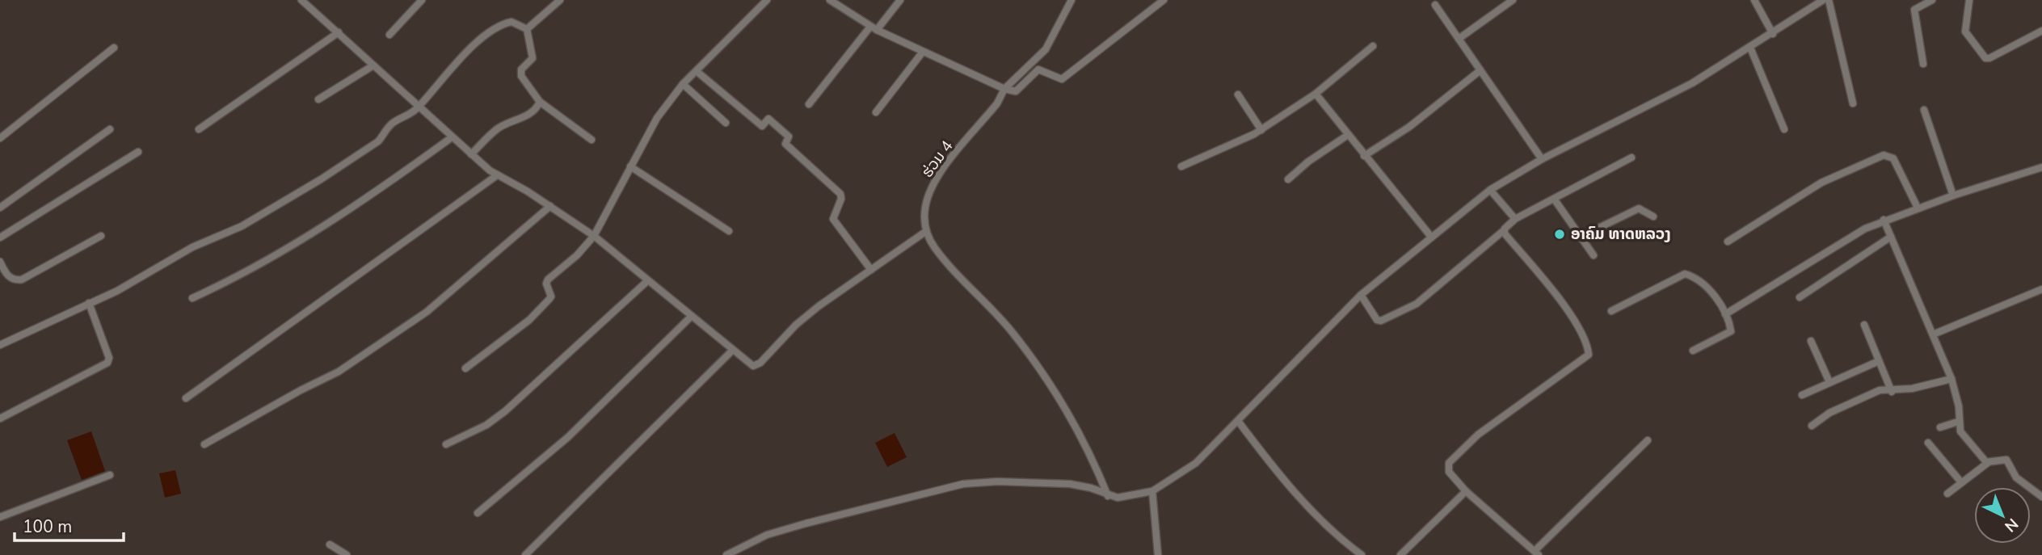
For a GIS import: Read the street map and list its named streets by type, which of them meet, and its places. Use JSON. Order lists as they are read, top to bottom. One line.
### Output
{"streets":{"street":["ຮ່ວມ 4"]},"places":["ອາຄົມ ທາດຫລວງ"],"scale_bar":"100 m","north":"bottom right"}
